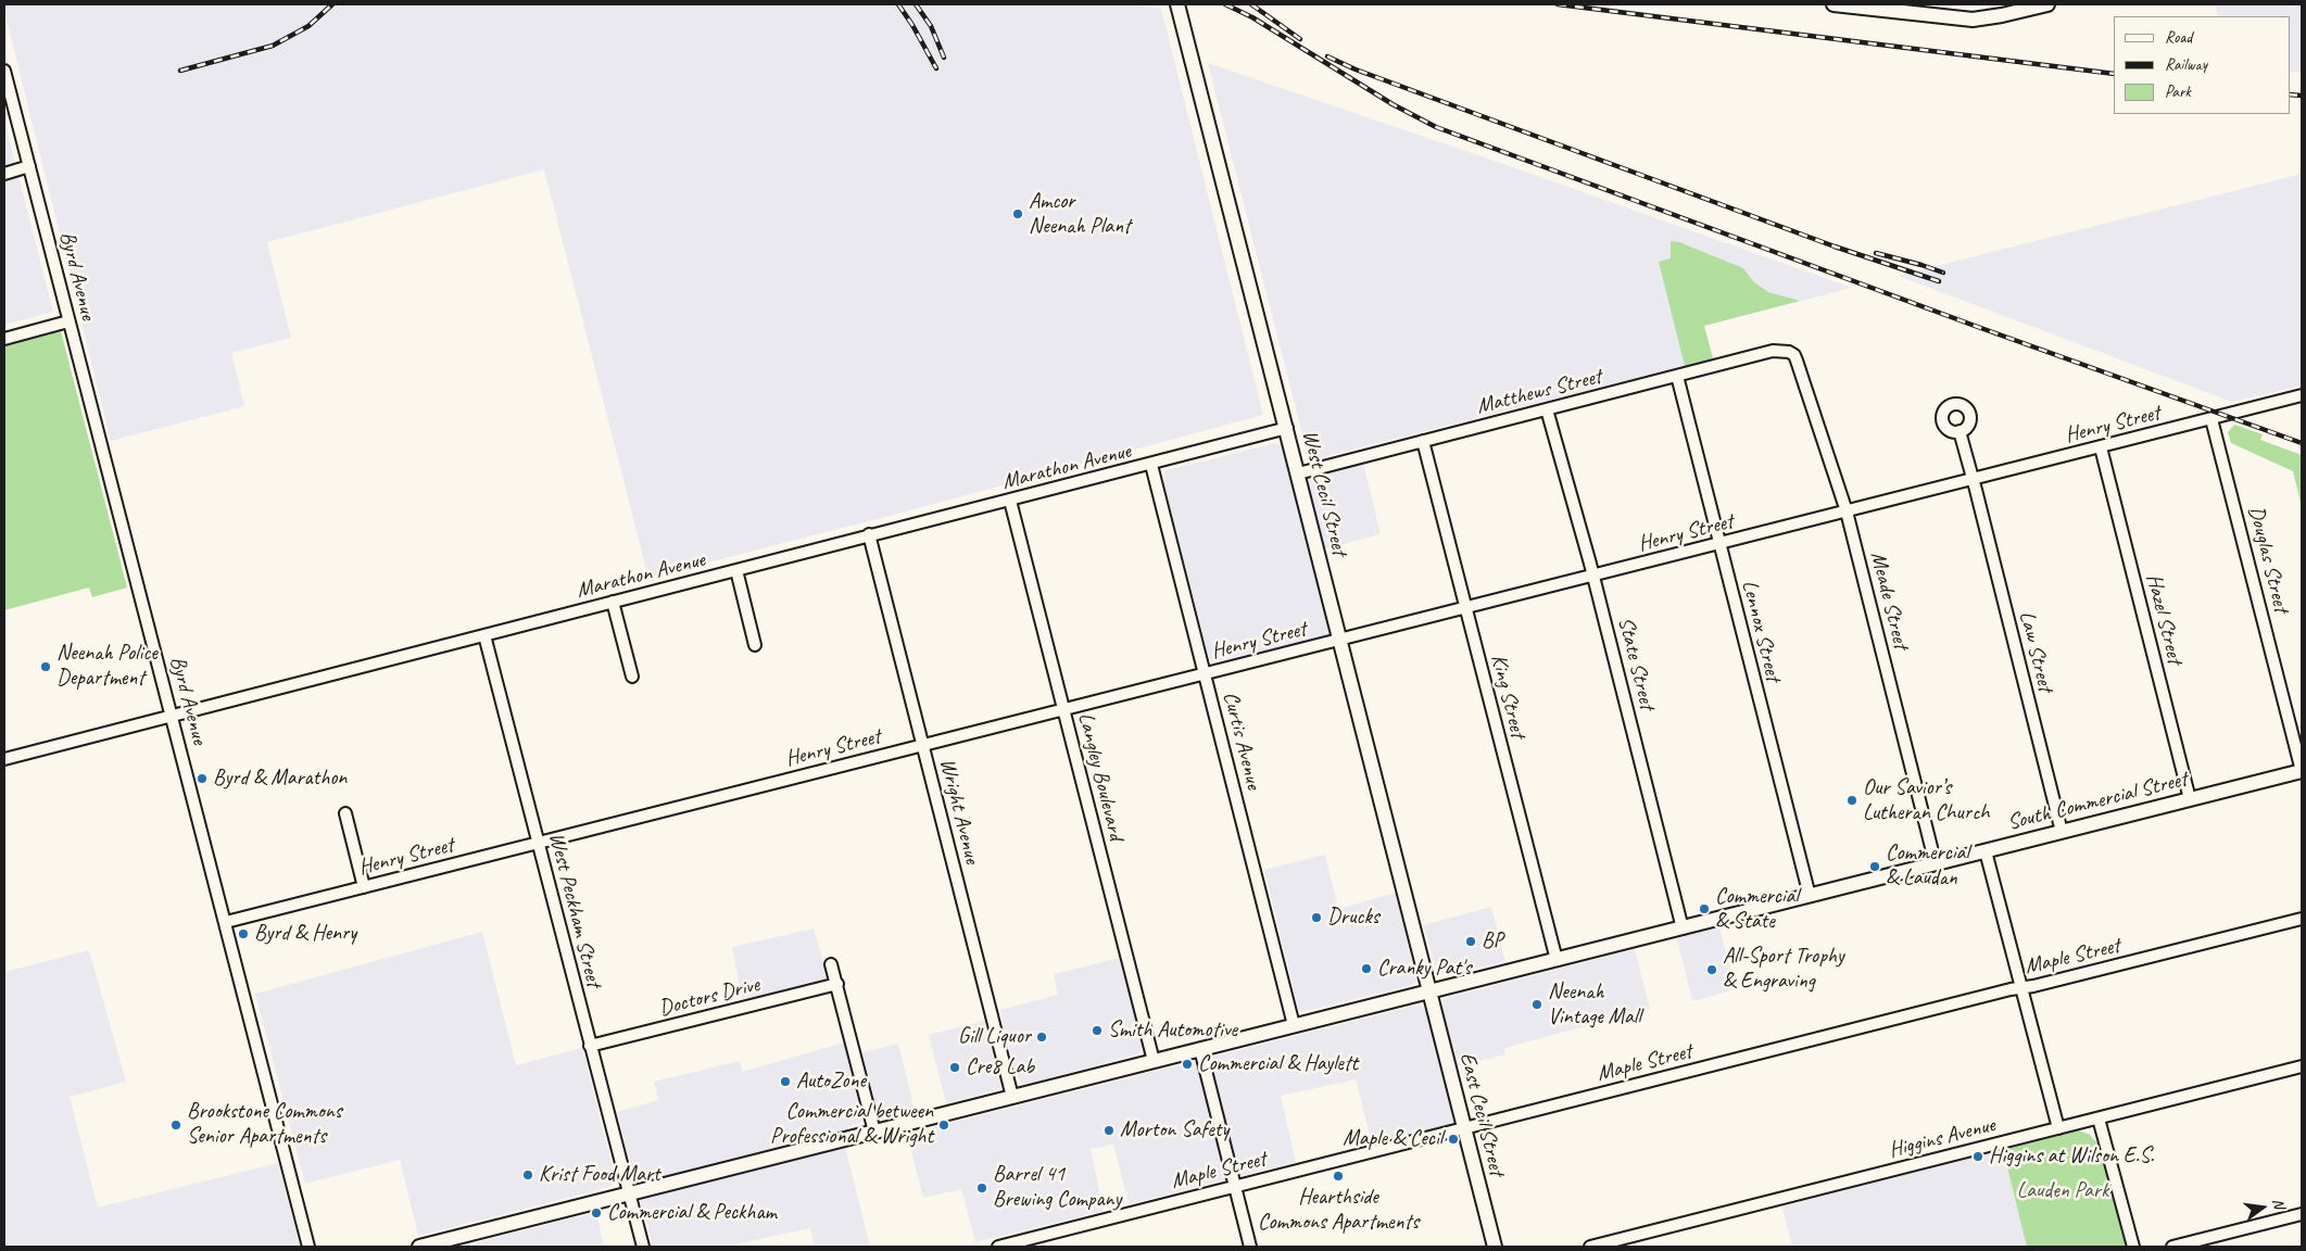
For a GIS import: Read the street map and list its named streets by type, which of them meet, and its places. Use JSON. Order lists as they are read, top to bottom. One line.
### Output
{"streets":{"main road":["West Cecil Street","South Commercial Street","East Cecil Street"],"street":["Byrd Avenue","Matthews Street","Henry Street","Marathon Avenue","Douglas Street","Meade Street","Hazel Street","Lennox Street","Law Street","State Street","King Street","Curtis Avenue","Langley Boulevard","Wright Avenue","West Peckham Street","Maple Street","Doctors Drive","Higgins Avenue"]},"crossings":[["Byrd Avenue","Henry Street"],["Byrd Avenue","Marathon Avenue"],["Matthews Street","West Cecil Street"],["Matthews Street","Meade Street"],["Matthews Street","Lennox Street"],["Matthews Street","State Street"],["Matthews Street","King Street"],["Henry Street","West Cecil Street"],["Henry Street","Douglas Street"],["Henry Street","Meade Street"],["Henry Street","Hazel Street"],["Henry Street","Lennox Street"],["Henry Street","Law Street"],["Henry Street","State Street"],["Henry Street","King Street"],["Henry Street","Curtis Avenue"],["Henry Street","Langley Boulevard"],["Henry Street","Wright Avenue"],["Henry Street","West Peckham Street"],["Marathon Avenue","West Cecil Street"],["Marathon Avenue","Curtis Avenue"],["Marathon Avenue","Langley Boulevard"],["Marathon Avenue","Wright Avenue"],["Marathon Avenue","West Peckham Street"],["West Cecil Street","South Commercial Street"],["West Cecil Street","East Cecil Street"],["Douglas Street","South Commercial Street"],["Meade Street","South Commercial Street"],["Hazel Street","South Commercial Street"],["Lennox Street","South Commercial Street"],["Law Street","South Commercial Street"],["State Street","South Commercial Street"],["King Street","South Commercial Street"],["Curtis Avenue","South Commercial Street"],["Langley Boulevard","South Commercial Street"],["South Commercial Street","Wright Avenue"],["South Commercial Street","West Peckham Street"],["South Commercial Street","East Cecil Street"],["West Peckham Street","Doctors Drive"],["Maple Street","East Cecil Street"]],"parks":["Lauden Park"],"places":["Amcor Neenah Plant","Neenah Police Department","Byrd & Marathon","Our Savior’s Lutheran Church","Commercial & Laudan","Commercial & State","Drucks","Byrd & Henry","BP","Cranky Pat's","All-Sport Trophy & Engraving","Neenah Vintage Mall","Smith Automotive","Gill Liquor","Commercial & Haylett","Cre8 Lab","AutoZone","Brookstone Commons Senior Apartments","Commercial between Professional & Wright","Morton Safety","Maple & Cecil","Higgins at Wilson E.S.","Krist Food Mart","Hearthside Commons Apartments","Barrel 41 Brewing Company","Commercial & Peckham"],"legend":["Road","Railway","Park"],"north":"right"}
